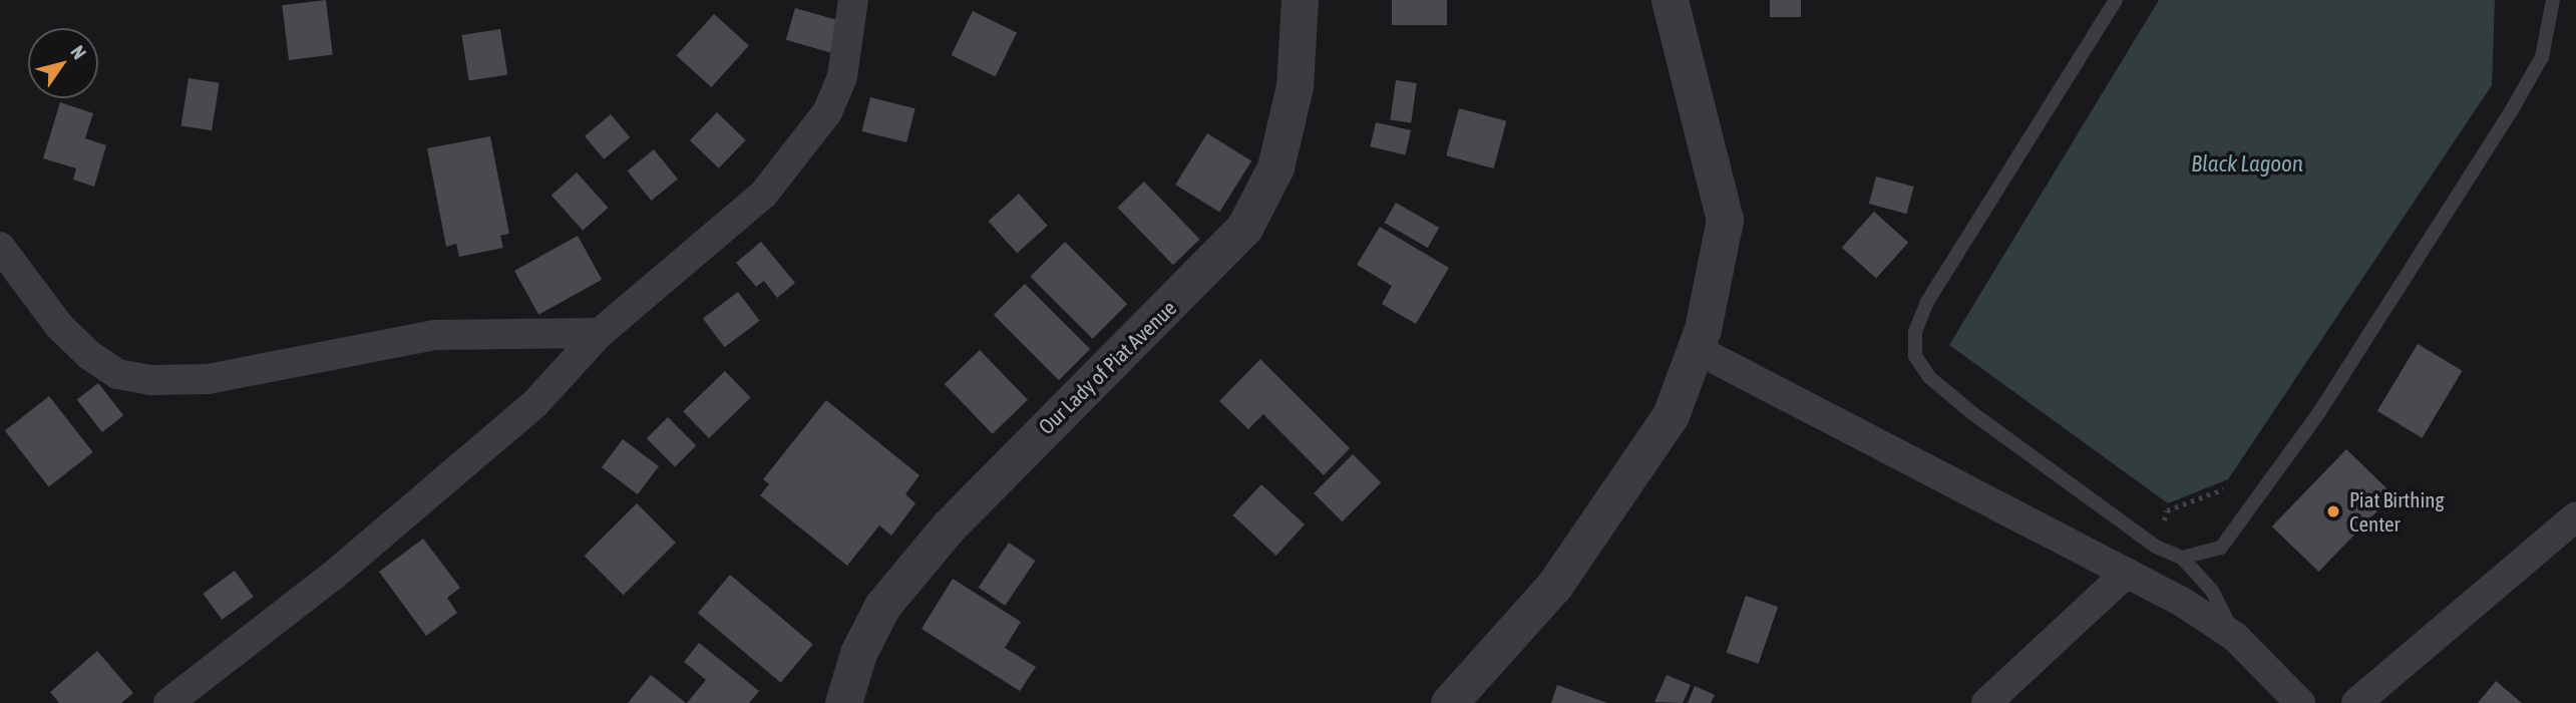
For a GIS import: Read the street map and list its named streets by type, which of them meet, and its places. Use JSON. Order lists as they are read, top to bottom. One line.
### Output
{"streets":{"street":["Our Lady of Piat Avenue"]},"water":["Black Lagoon"],"places":["Piat Birthing Center"],"north":"top right"}
